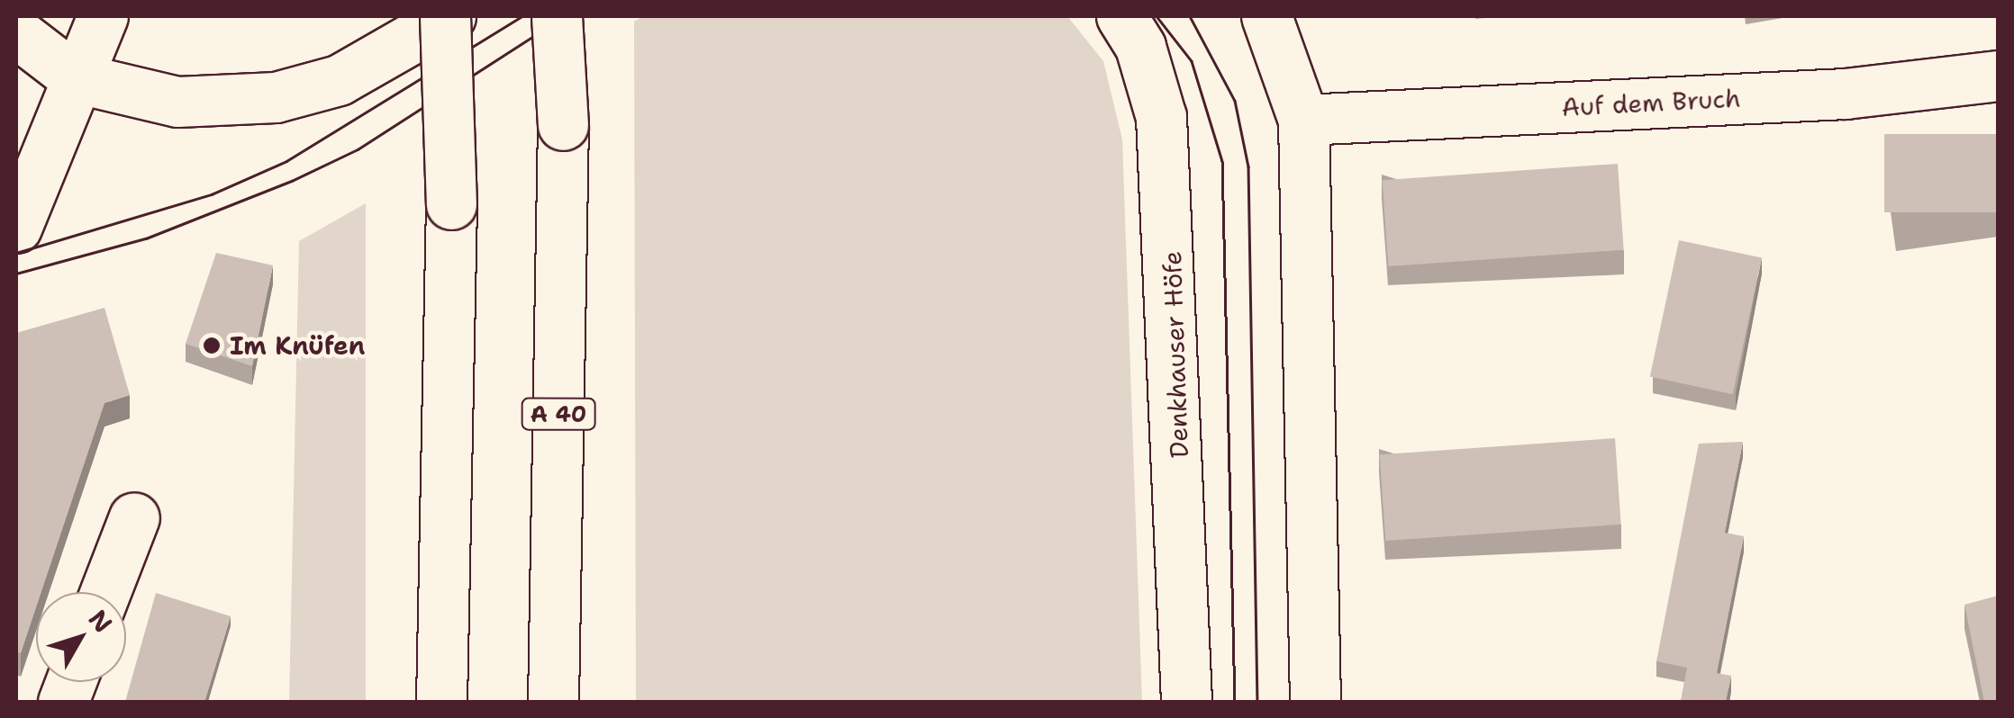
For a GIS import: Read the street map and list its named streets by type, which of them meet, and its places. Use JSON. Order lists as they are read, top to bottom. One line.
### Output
{"streets":{"main road":["Auf dem Bruch","Denkhauser Höfe","A 40"]},"places":["Im Knüfen"],"north":"top right"}
